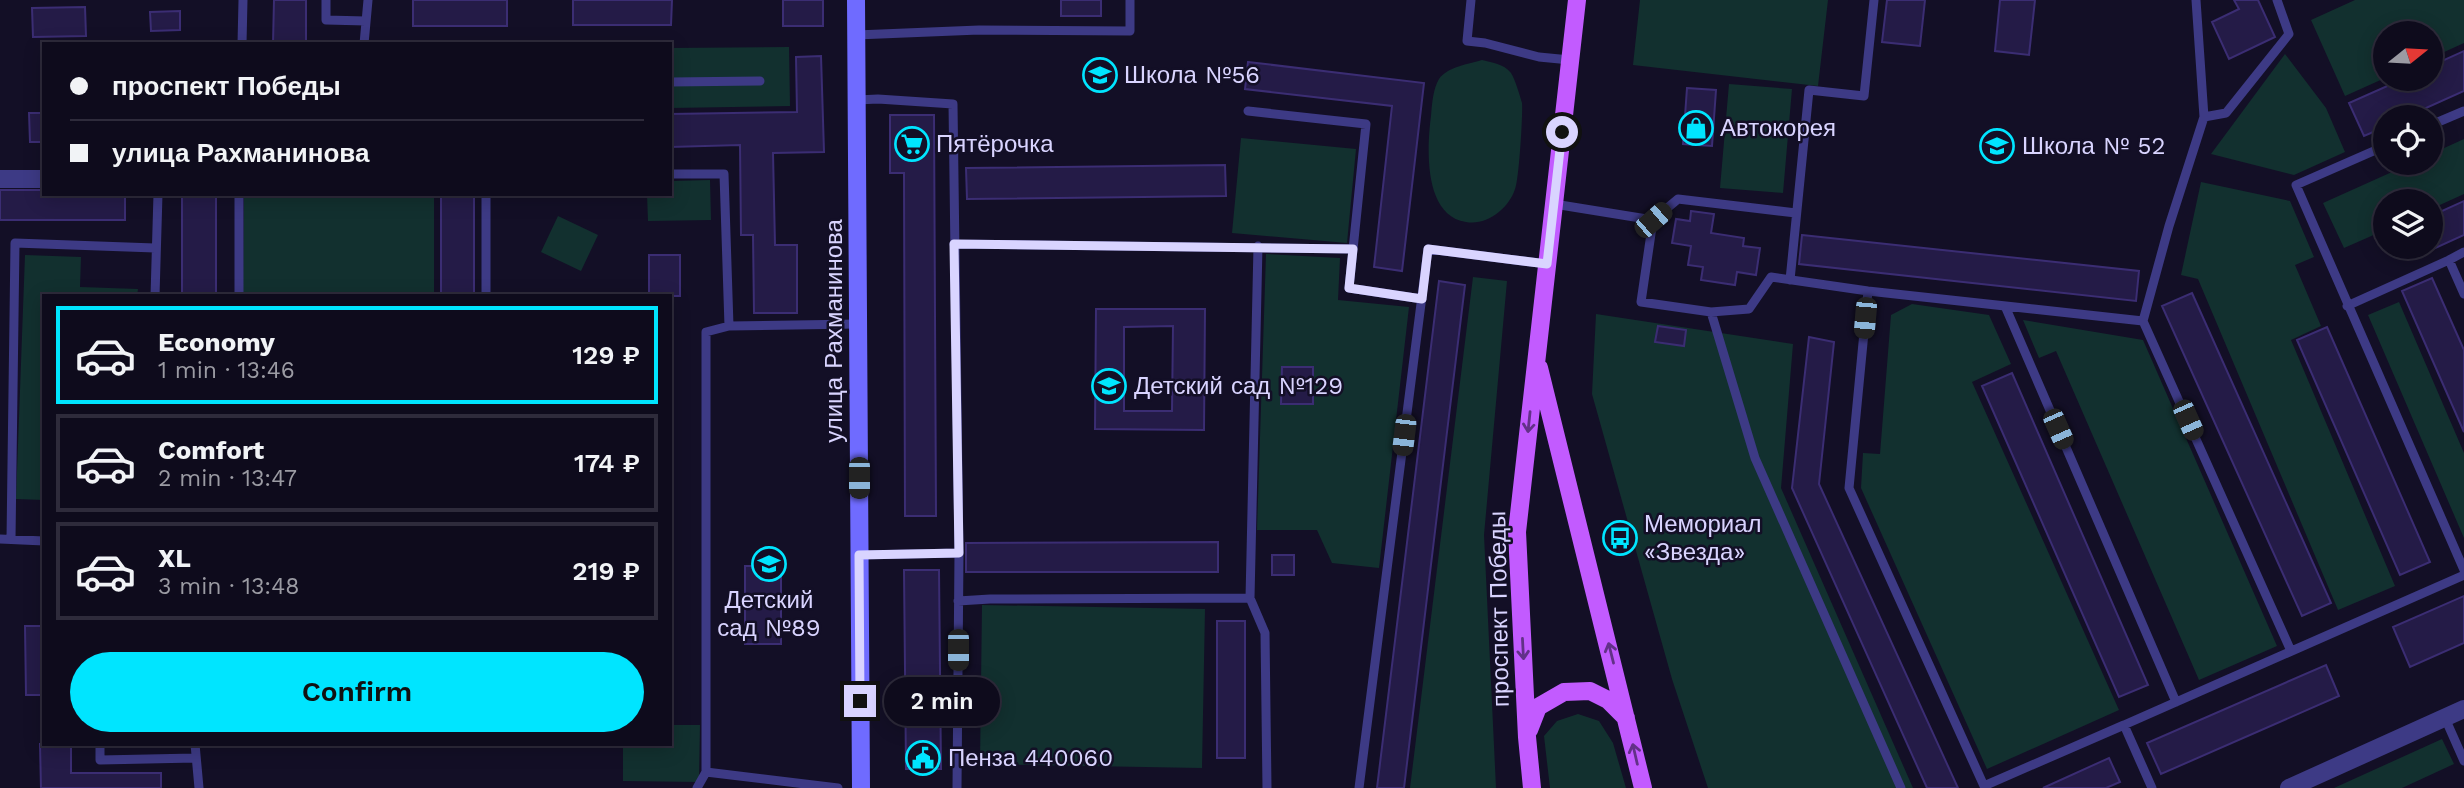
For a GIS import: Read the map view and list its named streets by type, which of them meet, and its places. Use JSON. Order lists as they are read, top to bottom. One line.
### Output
{"streets":{"main road":["улица Рахманинова","проспект Победы"]},"places":{"school or university":["Школа №56","Школа № 52","Детский сад №129","Детский сад №89"],"shop":["Автокорея"],"supermarket":["Пятёрочка"],"bus stop":["Мемориал «Звезда»"],"public building":["Пенза 440060"]},"north":"right","page":{"banner":["проспект Победы","улица Рахманинова"],"list":[{"name":"Economy","note":"1 min · 13:46","value":"129 ₽"},{"name":"Comfort","note":"2 min · 13:47","value":"174 ₽"},{"name":"XL","note":"3 min · 13:48","value":"219 ₽"}],"buttons":"Confirm","bubble":"2 min"}}
